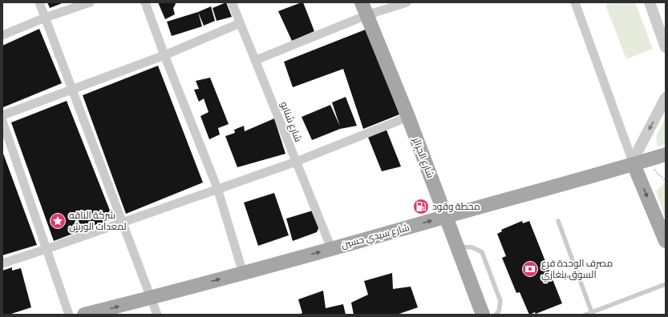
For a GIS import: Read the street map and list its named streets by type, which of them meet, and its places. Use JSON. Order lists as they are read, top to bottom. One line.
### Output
{"streets":{"main road":["شارع الجزائر","شارع سيدي حسين"],"street":["شارع شنابو"]},"crossings":[["شارع شنابو","شارع سيدي حسين"],["شارع الجزائر","شارع سيدي حسين"]],"one_way":["شارع سيدي حسين"],"places":{"fuel station":["محطة وقود"],"place":["شركة الناقه لمعدات الورش"],"bank":["مصرف الوحدة فرع السوق،بنغازي"]}}
